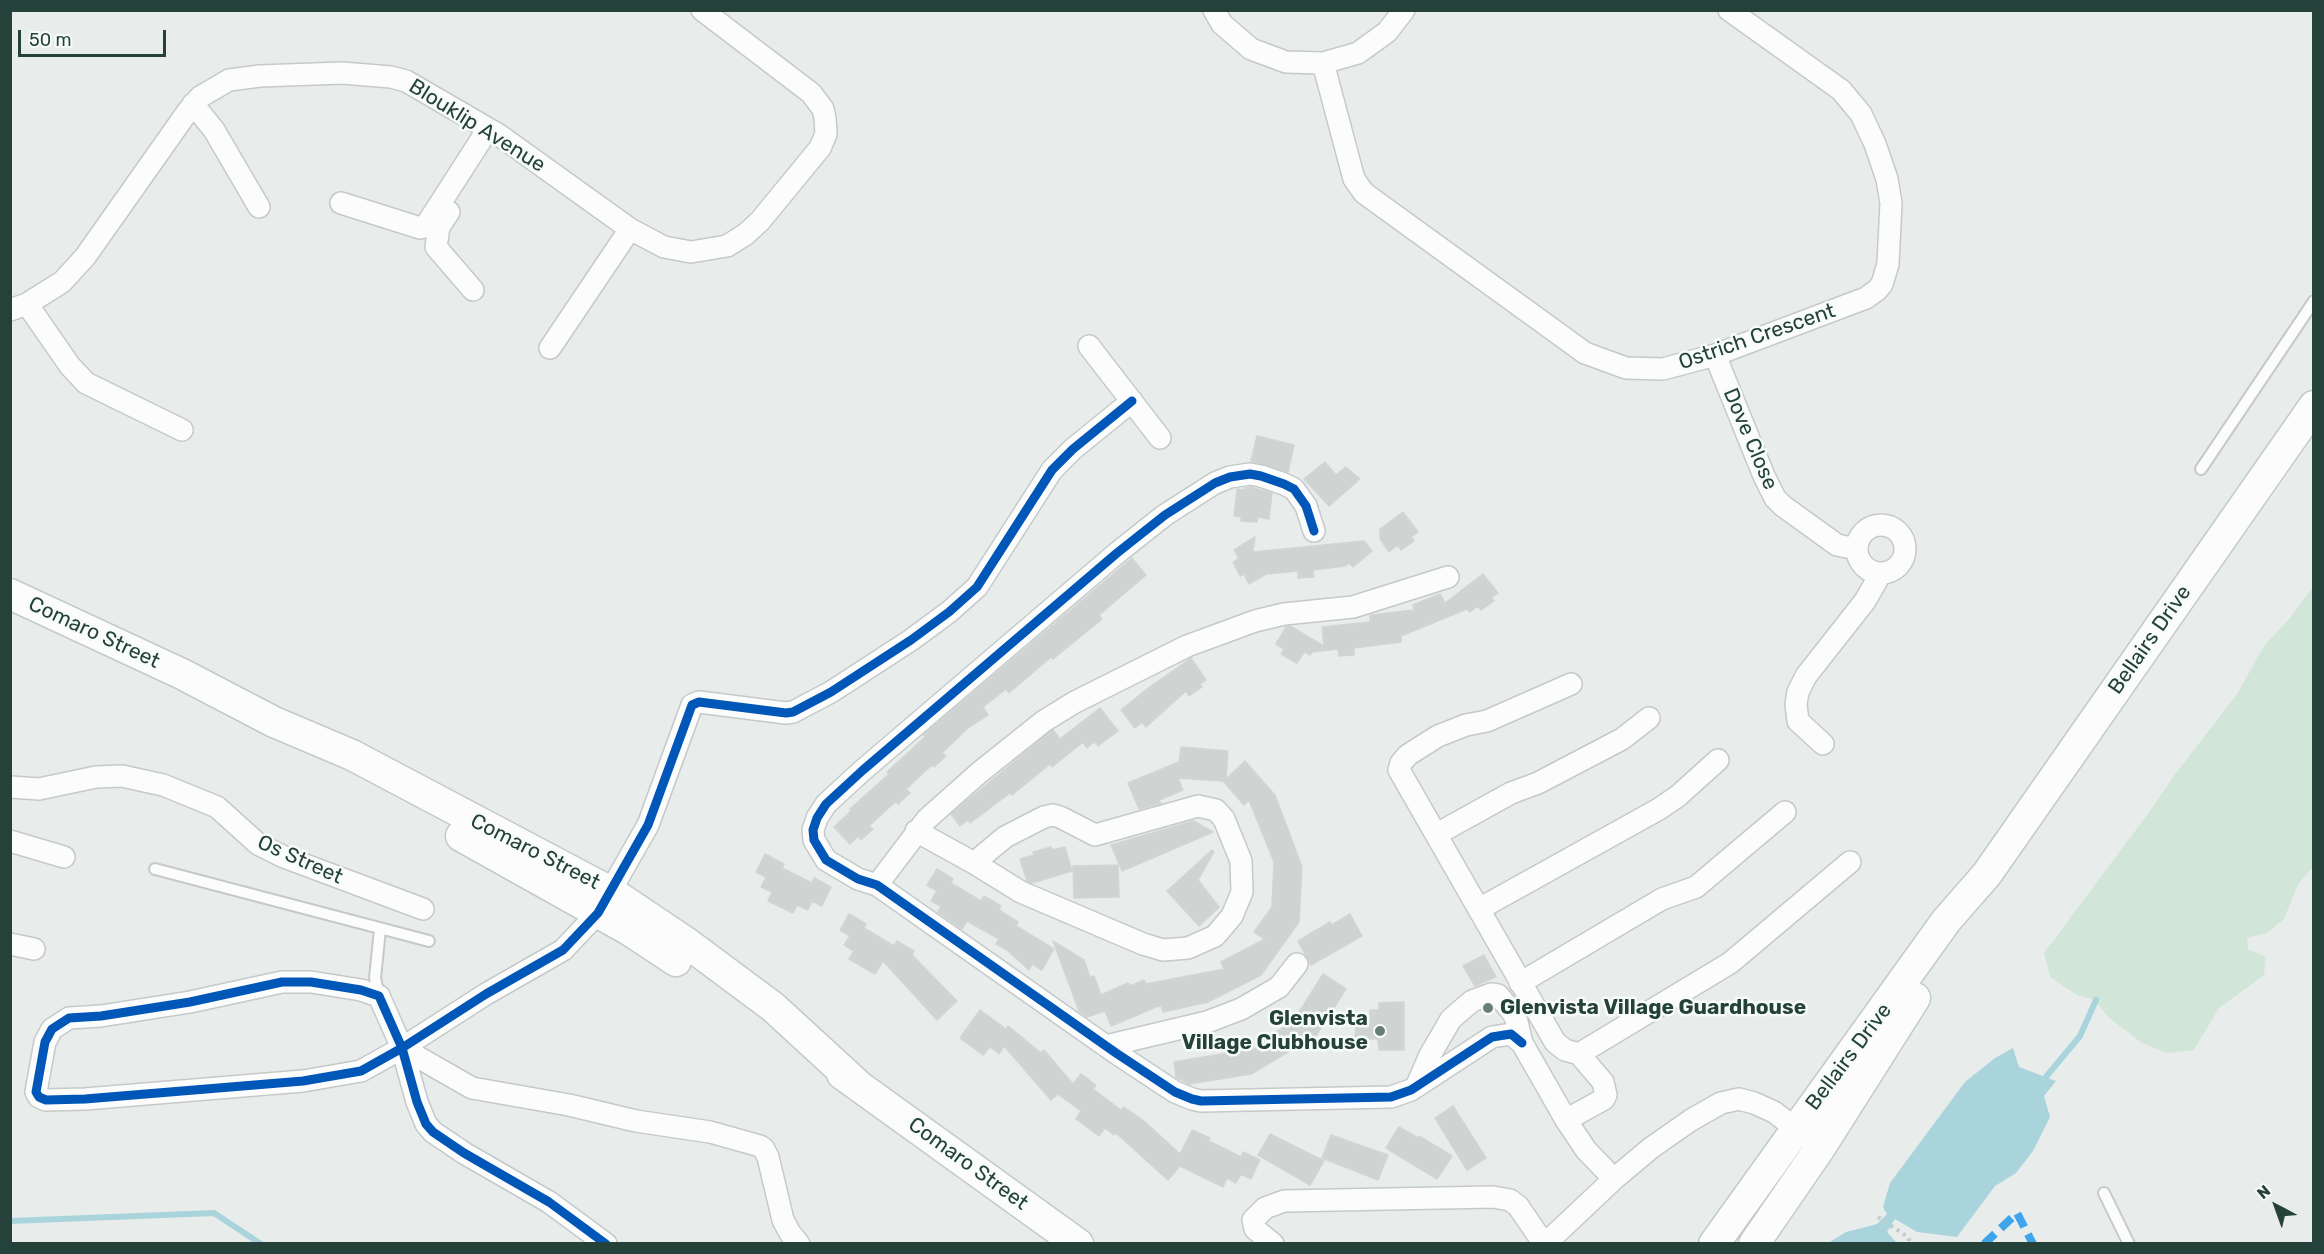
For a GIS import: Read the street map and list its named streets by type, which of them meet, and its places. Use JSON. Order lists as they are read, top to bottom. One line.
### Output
{"streets":{"street":["Blouklip Avenue","Ostrich Crescent","Dove Close","Comaro Street","Bellairs Drive","Os Street"]},"crossings":[["Ostrich Crescent","Dove Close"]],"places":["Glenvista Village Guardhouse","Glenvista Village Clubhouse"],"scale_bar":"50 m","north":"top left"}
